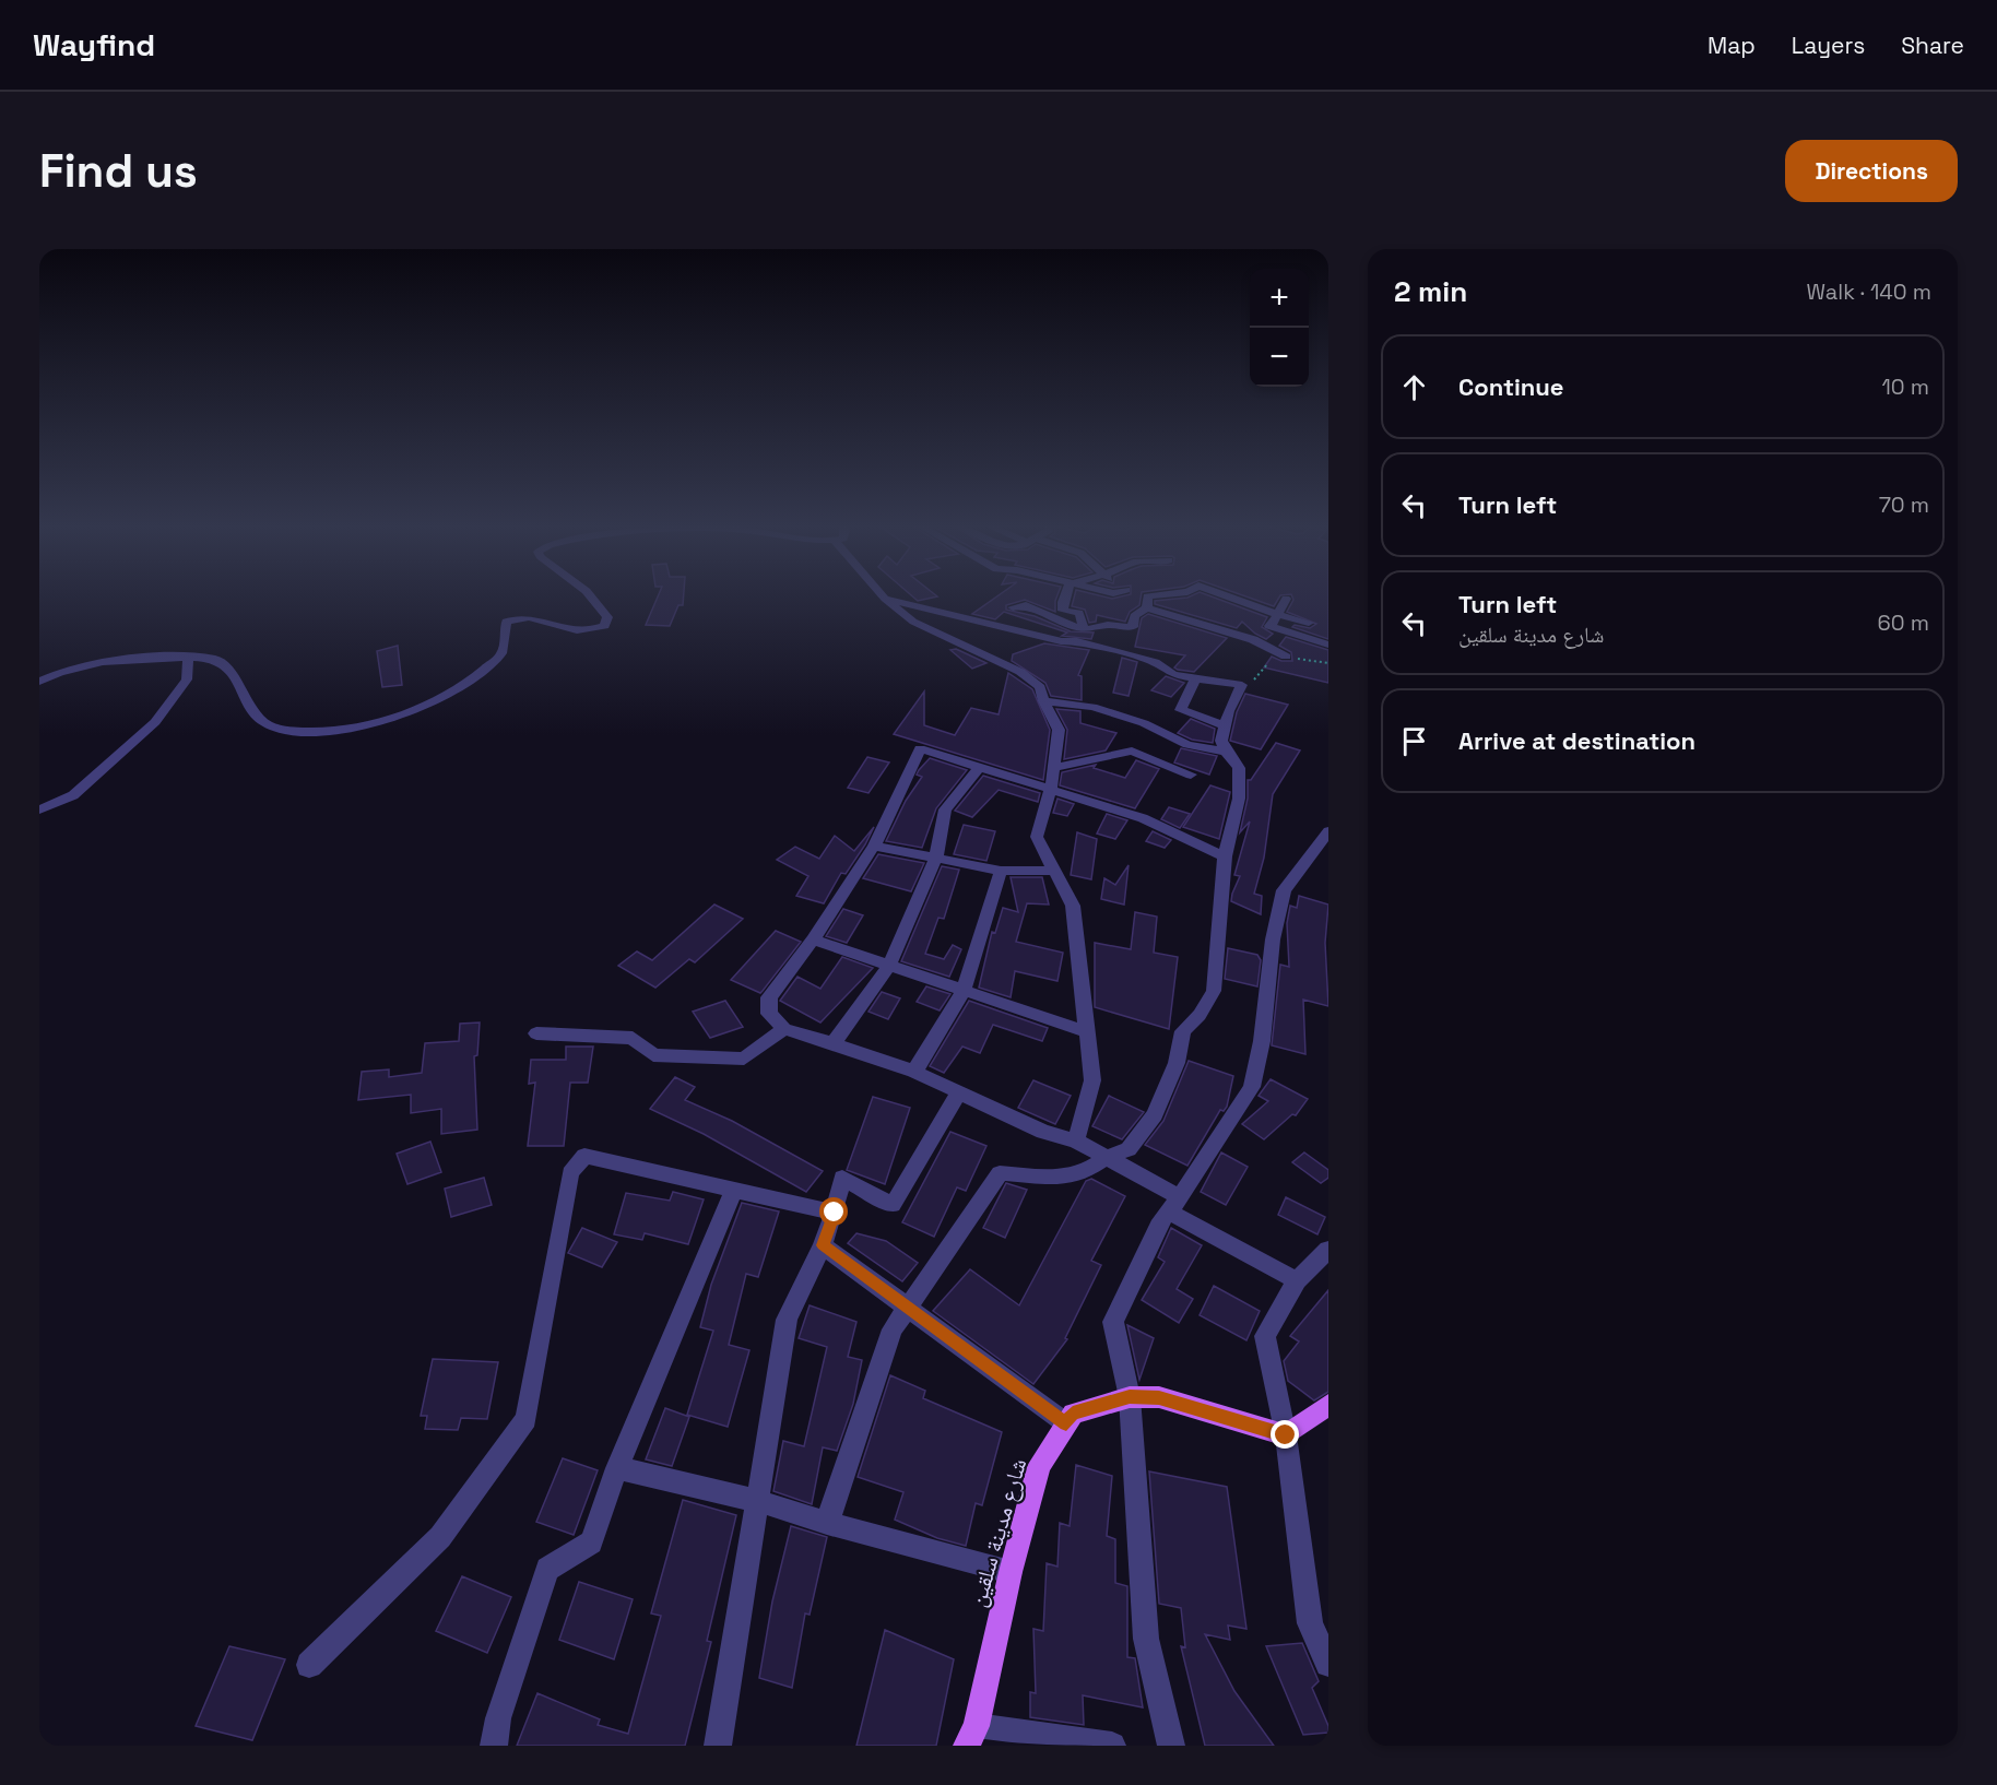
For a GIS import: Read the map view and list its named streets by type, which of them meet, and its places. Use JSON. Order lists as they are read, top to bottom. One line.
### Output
{"streets":{"main road":["شارع مدينة سلقين"]},"page":{"header":"Wayfind","nav":["Map","Layers","Share"],"buttons":"Directions","title":"Find us","heading":["2 min","Walk · 140 m"],"map_buttons":["+","−"],"list":[["Continue","10 m"],["Turn left","70 m"],["Turn left","شارع مدينة سلقين","60 m"],"Arrive at destination"]}}
